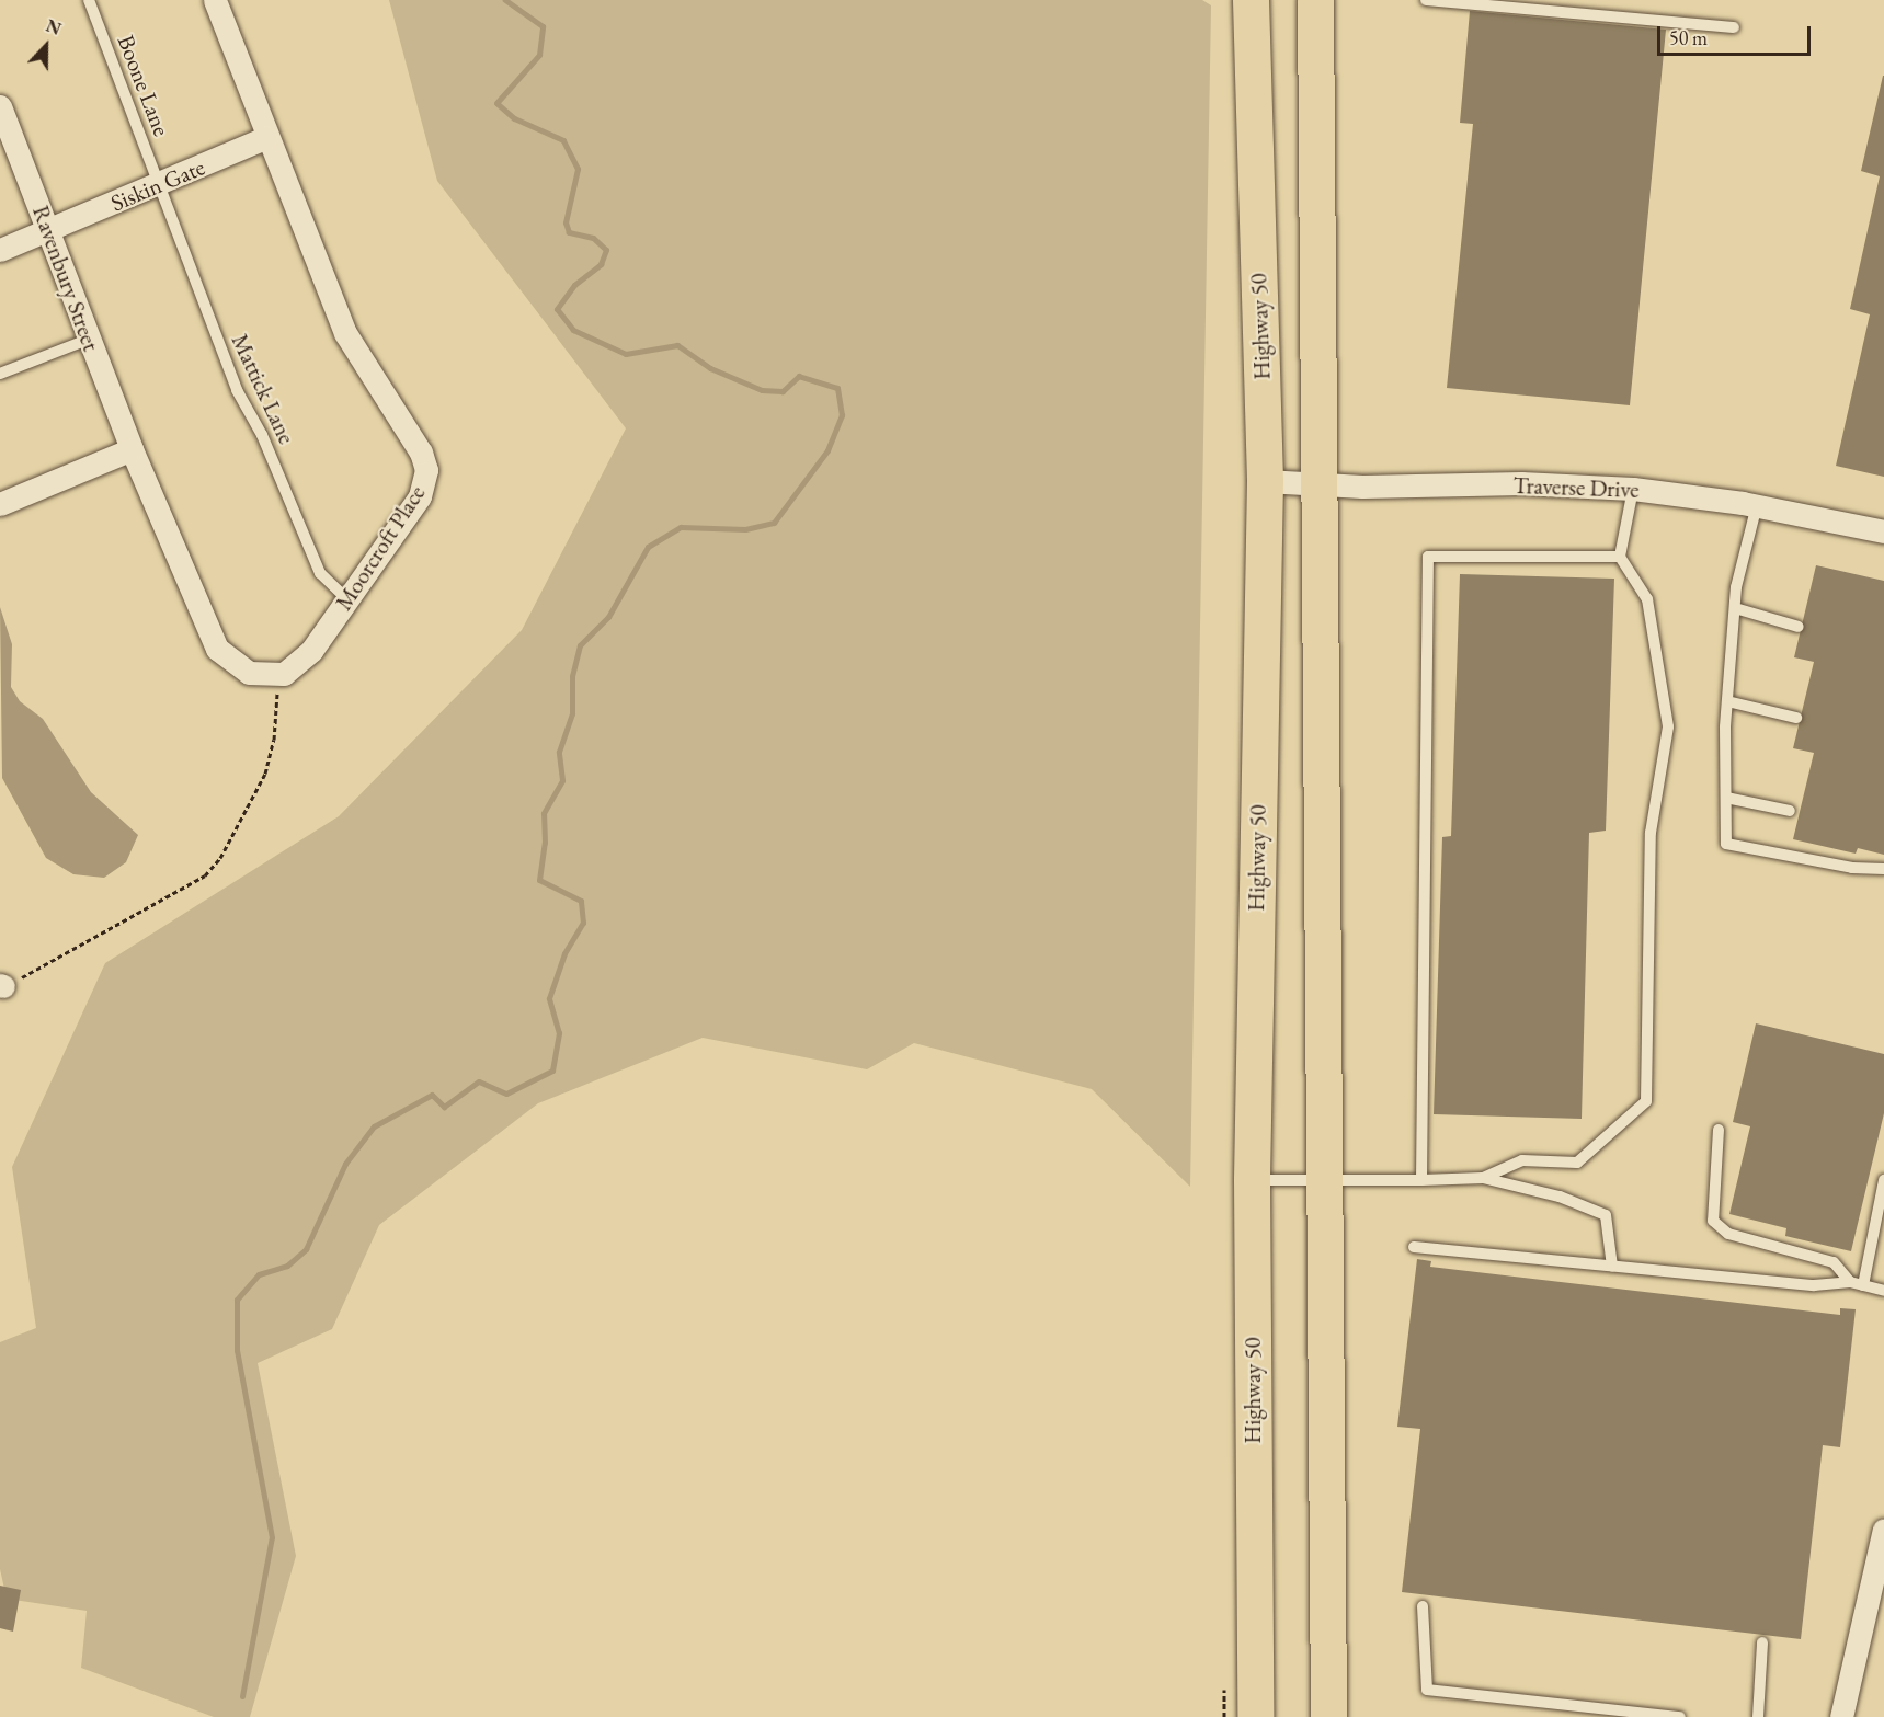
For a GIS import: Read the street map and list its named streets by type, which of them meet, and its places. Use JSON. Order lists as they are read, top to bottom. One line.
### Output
{"streets":{"main road":["Highway 50"],"street":["Siskin Gate","Ravenbury Street","Traverse Drive","Moorcroft Place"],"lane":["Boone Lane","Mattick Lane"]},"crossings":[["Boone Lane","Siskin Gate"],["Boone Lane","Mattick Lane"],["Siskin Gate","Ravenbury Street"],["Siskin Gate","Mattick Lane"],["Siskin Gate","Moorcroft Place"],["Highway 50","Traverse Drive"],["Mattick Lane","Moorcroft Place"]],"scale_bar":"50 m","north":"top"}
